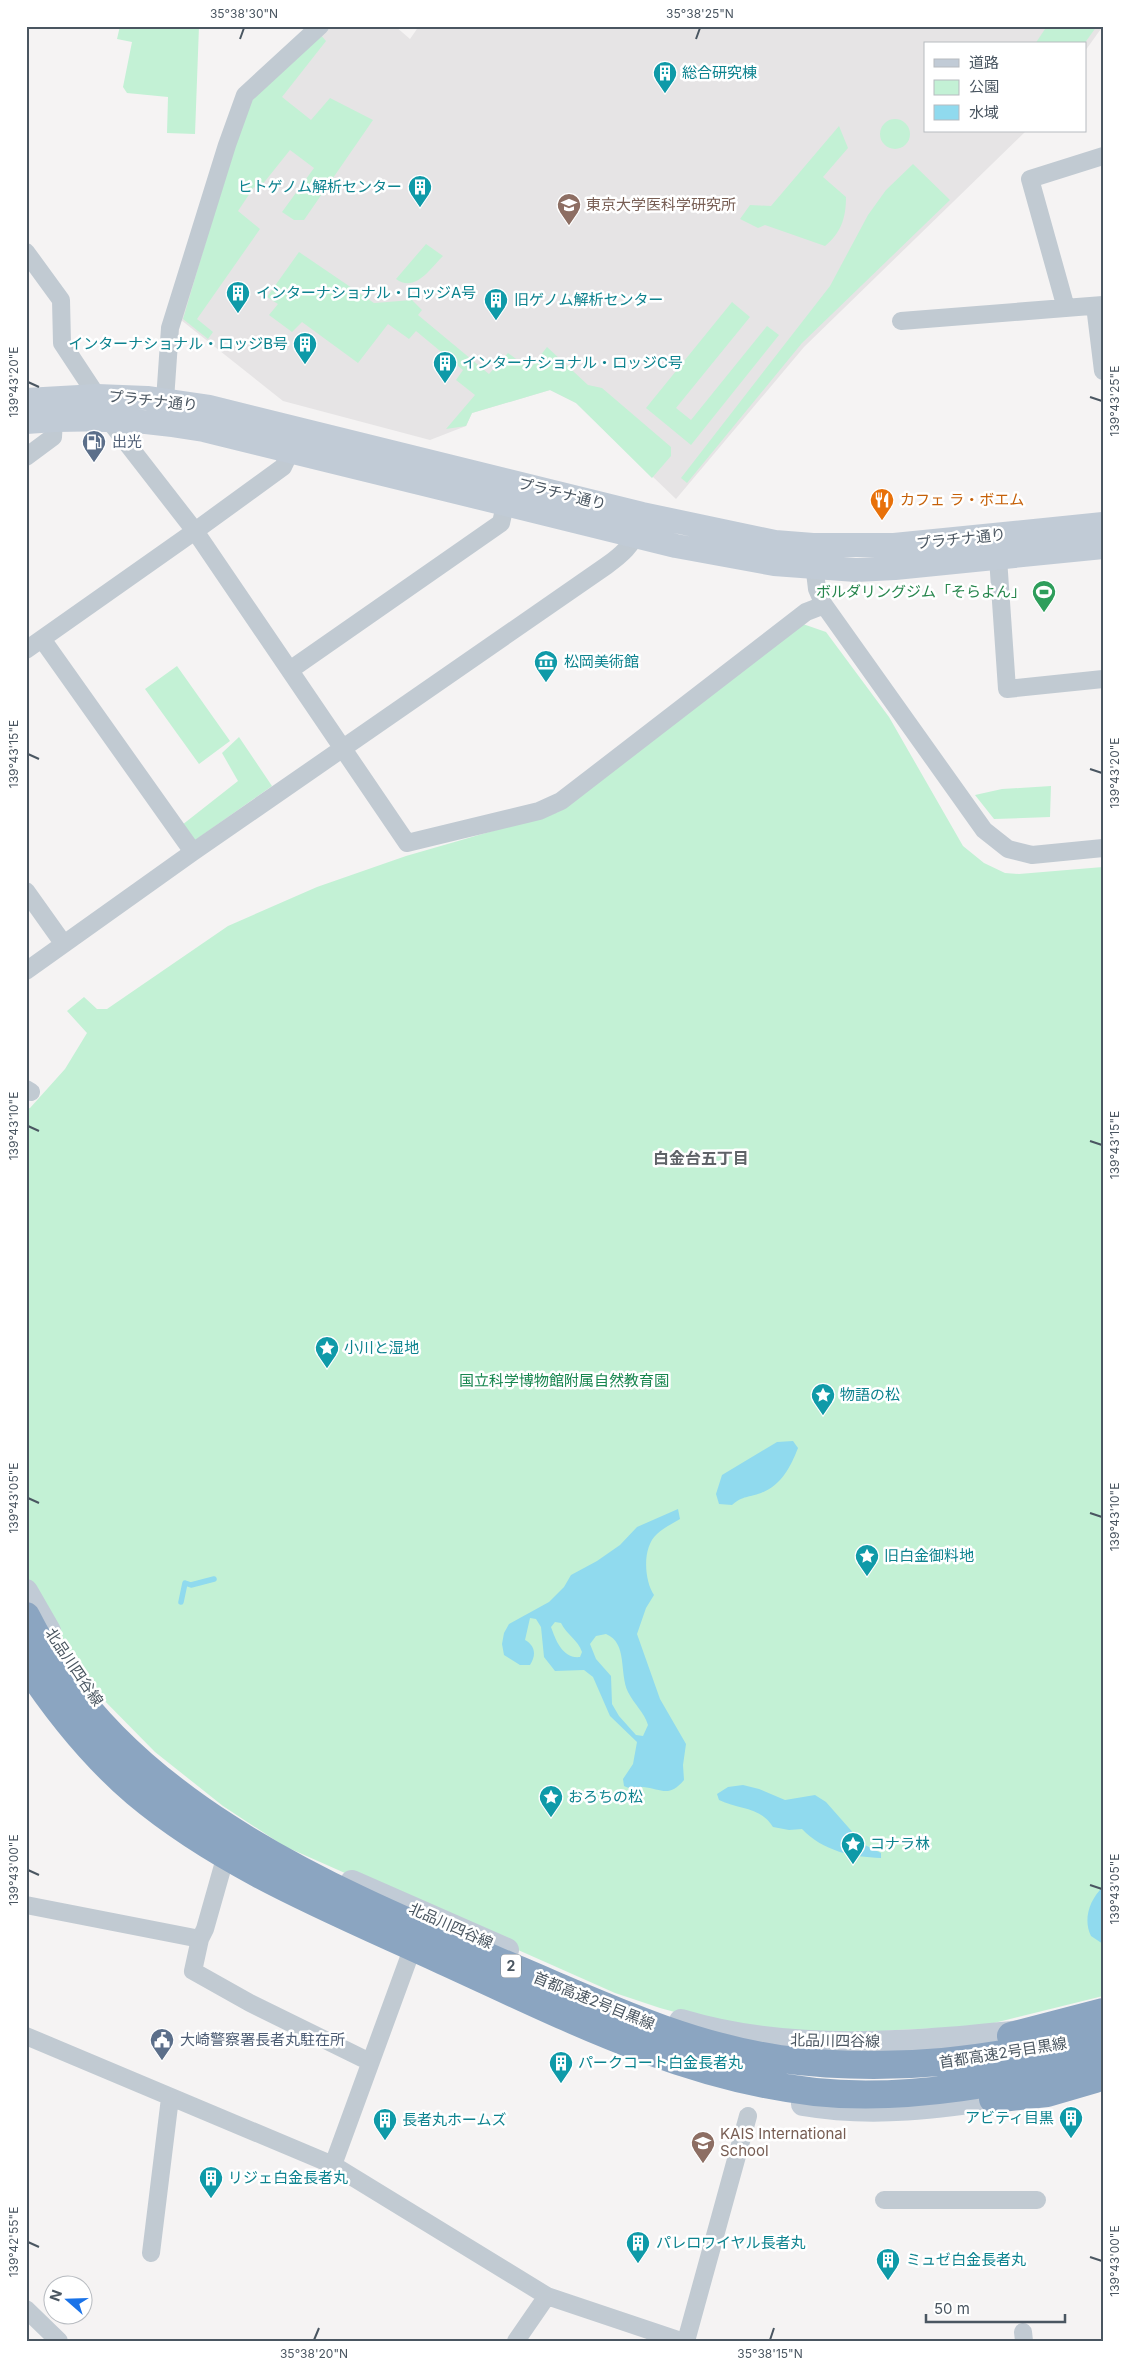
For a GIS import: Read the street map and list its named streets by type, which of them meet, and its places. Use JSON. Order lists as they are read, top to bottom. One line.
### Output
{"streets":{"highway":["2","首都高速2号目黒線"],"main road":["プラチナ通り","北品川四谷線"]},"districts":["白金台五丁目"],"parks":["国立科学博物館附属自然教育園"],"places":{"building":["総合研究棟","ヒトゲノム解析センター","インターナショナル・ロッジA号","旧ゲノム解析センター","インターナショナル・ロッジB号","インターナショナル・ロッジC号","パークコート白金長者丸","アビティ目黒","長者丸ホームズ","リジェ白金長者丸","パレロワイヤル長者丸","ミュゼ白金長者丸"],"school or university":["東京大学医科学研究所","KAIS International School"],"fuel station":["出光"],"restaurant":["カフェ ラ・ボエム"],"sports":["ボルダリングジム「そらよん」"],"museum":["松岡美術館"],"place":["小川と湿地","物語の松","旧白金御料地","おろちの松","コナラ林"],"public building":["大崎警察署長者丸駐在所"]},"legend":["道路","公園","水域"],"scale_bar":"50 m","north":"left","coordinates":["35°38'30\"N","35°38'25\"N","139°43'20\"E","139°43'25\"E","139°43'15\"E","139°43'10\"E","139°43'05\"E","139°43'00\"E","139°42'55\"E","35°38'20\"N","35°38'15\"N"]}
